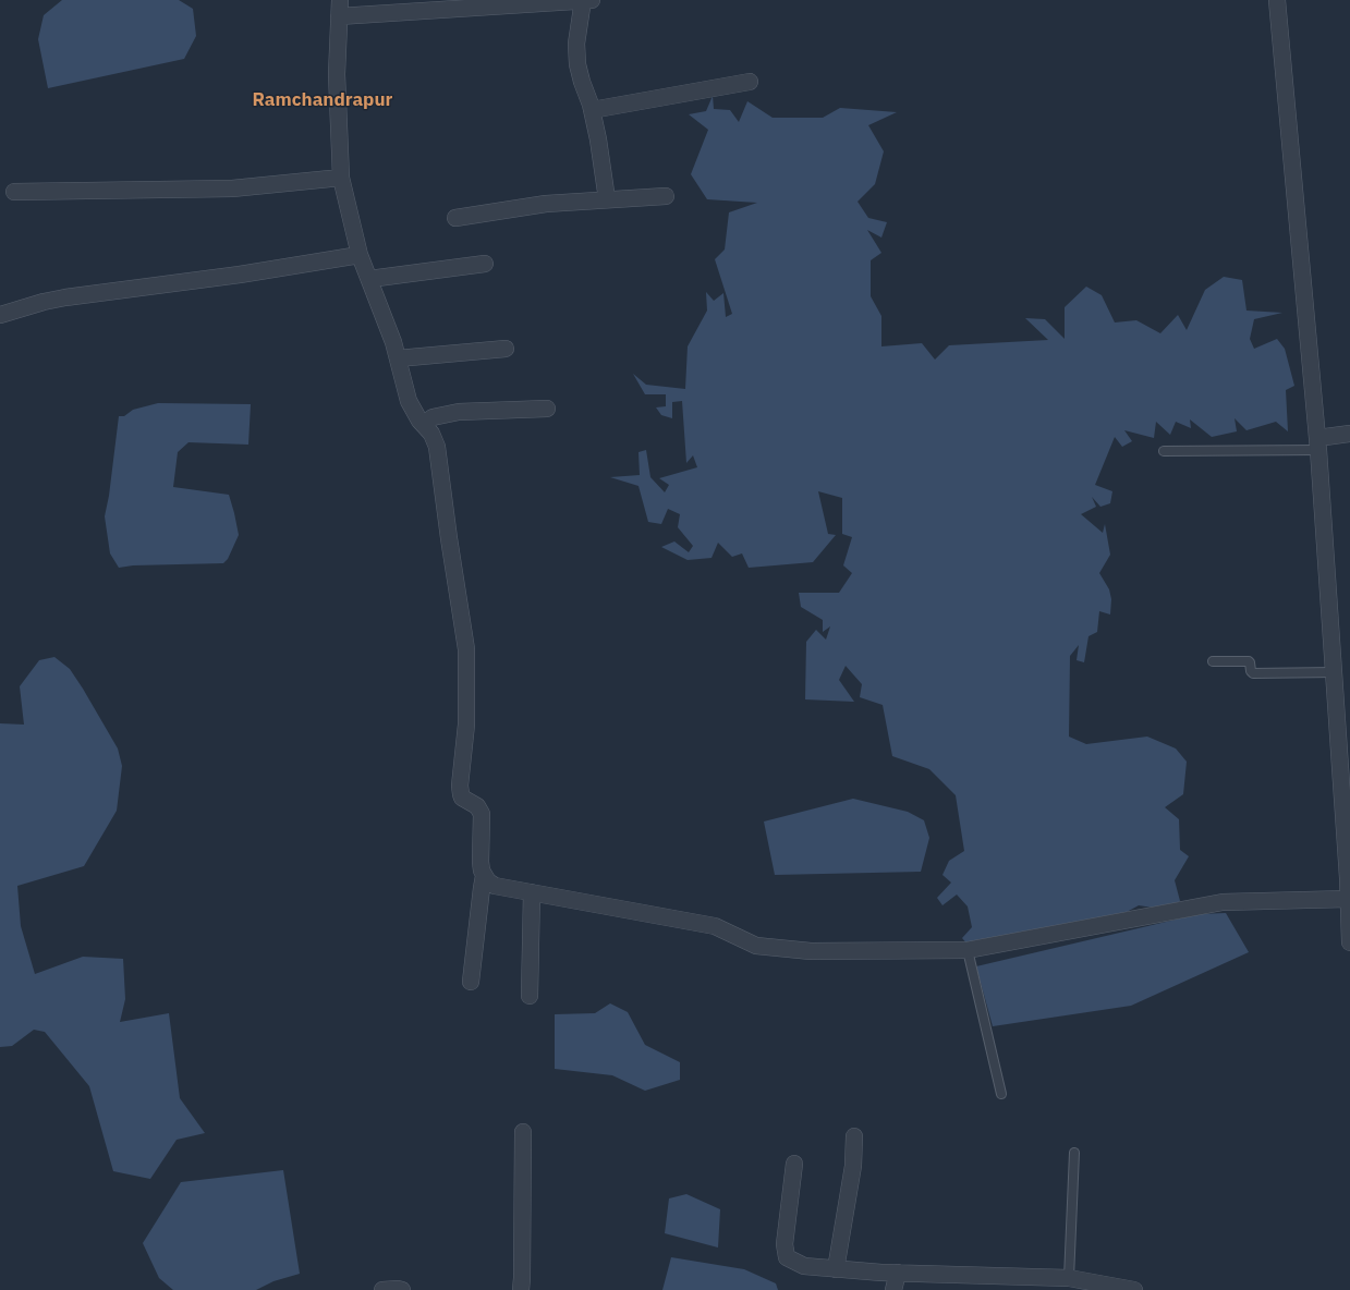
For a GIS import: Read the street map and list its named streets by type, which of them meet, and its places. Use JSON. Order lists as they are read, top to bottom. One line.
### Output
{"districts":["Ramchandrapur"]}
